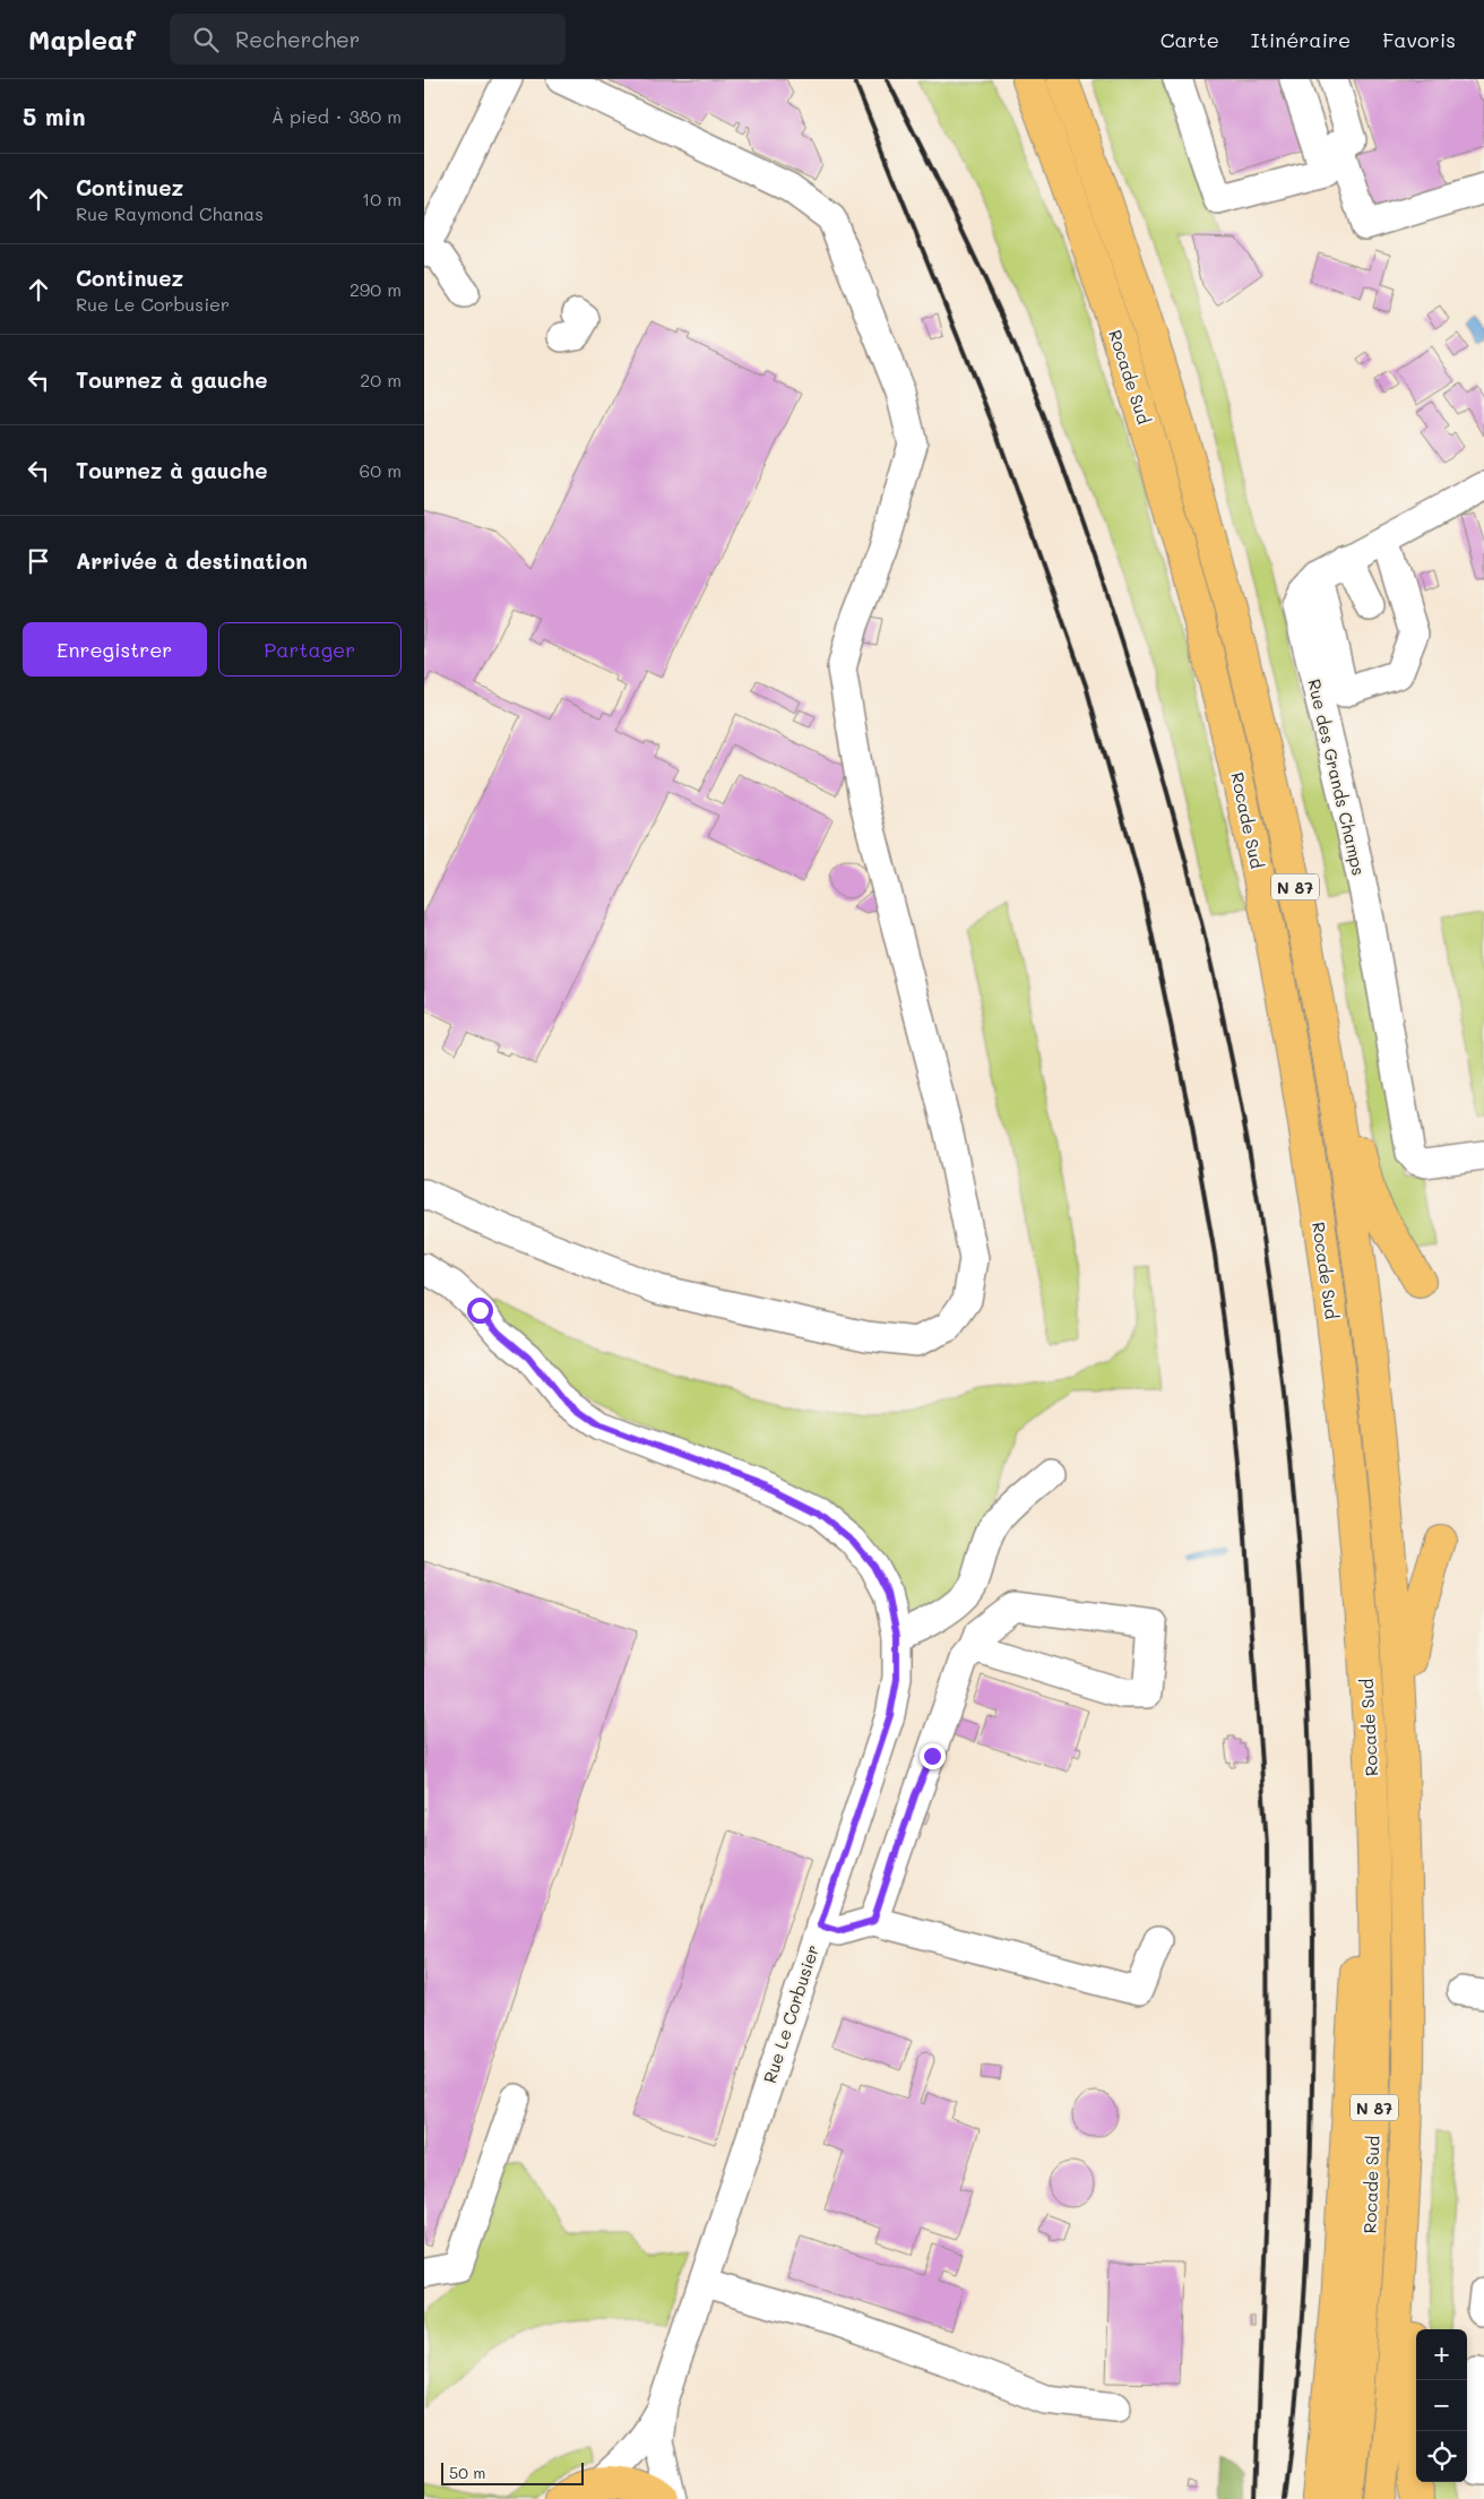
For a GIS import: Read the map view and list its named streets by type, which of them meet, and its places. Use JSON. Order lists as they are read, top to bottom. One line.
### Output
{"streets":{"main road":["Rocade Sud","N 87"],"street":["Rue des Grands Champs","Rue Le Corbusier"]},"crossings":[["Rocade Sud","N 87"]],"scale_bar":"50 m","page":{"header":"Mapleaf","search":"Rechercher","nav":["Carte","Itinéraire","Favoris"],"heading":["5 min","À pied · 380 m"],"list":[["Continuez","Rue Raymond Chanas","10 m"],["Continuez","Rue Le Corbusier","290 m"],["Tournez à gauche","20 m"],["Tournez à gauche","60 m"],"Arrivée à destination"],"buttons":["Enregistrer","Partager"],"map_buttons":["+","−"],"scale":"50 m"}}
